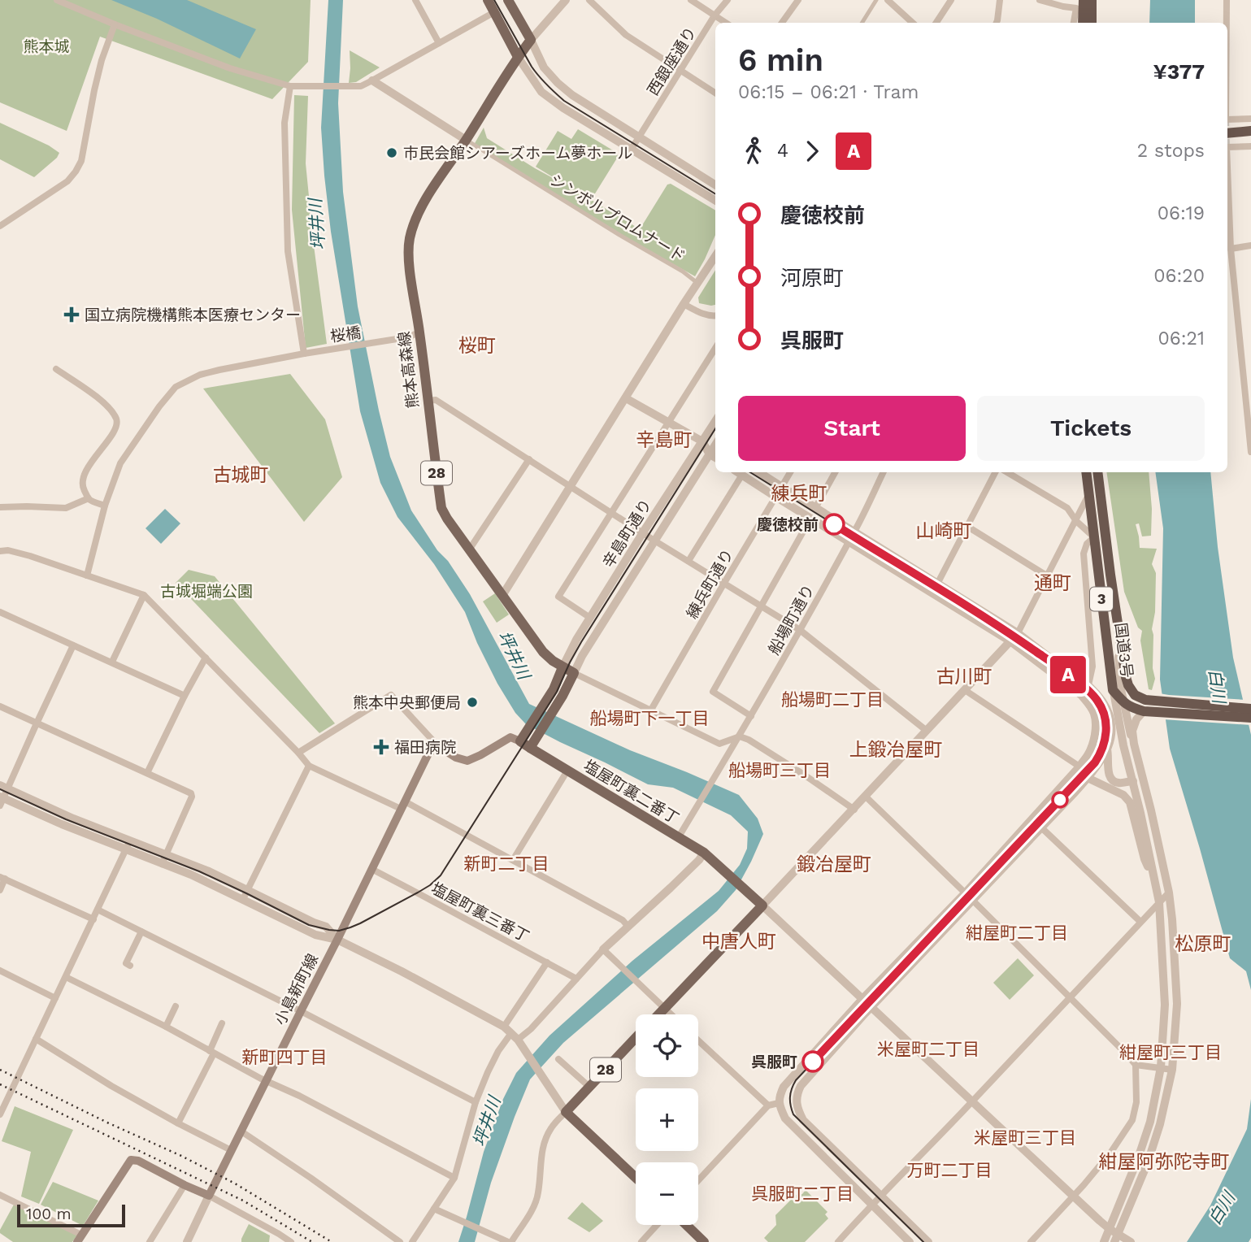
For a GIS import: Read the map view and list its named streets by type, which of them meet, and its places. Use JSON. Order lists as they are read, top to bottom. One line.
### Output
{"streets":{"highway":["3","国道3号"],"main road":["熊本高森線","28","塩屋町裏二番丁","小島新町線"],"street":["西銀座通り","シンボルプロムナード","桜橋","辛島町通り","練兵町通り","船場町通り","塩屋町裏三番丁"]},"crossings":[["シンボルプロムナード","熊本高森線"],["桜橋","熊本高森線"],["熊本高森線","辛島町通り"],["船場町通り","塩屋町裏二番丁"],["塩屋町裏三番丁","小島新町線"]],"districts":["桜町","辛島町","古城町","練兵町","山崎町","通町","古川町","船場町二丁目","船場町下一丁目","上鍛冶屋町","船場町三丁目","新町二丁目","鍛冶屋町","紺屋町二丁目","中唐人町","松原町","米屋町二丁目","紺屋町三丁目","新町四丁目","米屋町三丁目","紺屋阿弥陀寺町","万町二丁目","呉服町二丁目"],"water":["坪井川","白川"],"parks":["熊本城","古城堀端公園"],"places":{"other":["市民会館シアーズホーム夢ホール","慶徳校前","熊本中央郵便局","呉服町"],"health":["国立病院機構熊本医療センター","福田病院"]},"lines":["tram line A"],"scale_bar":"100 m","page":{"on_map":"A","heading":["6 min","06:15 – 06:21 · Tram","¥377"],"legs":["4","A","2 stops"],"list":[{"name":"慶徳校前","value":"06:19"},{"name":"河原町","value":"06:20"},{"name":"呉服町","value":"06:21"}],"buttons":["Start","Tickets"],"map_buttons":["+","−"],"scale":"100 m"}}
